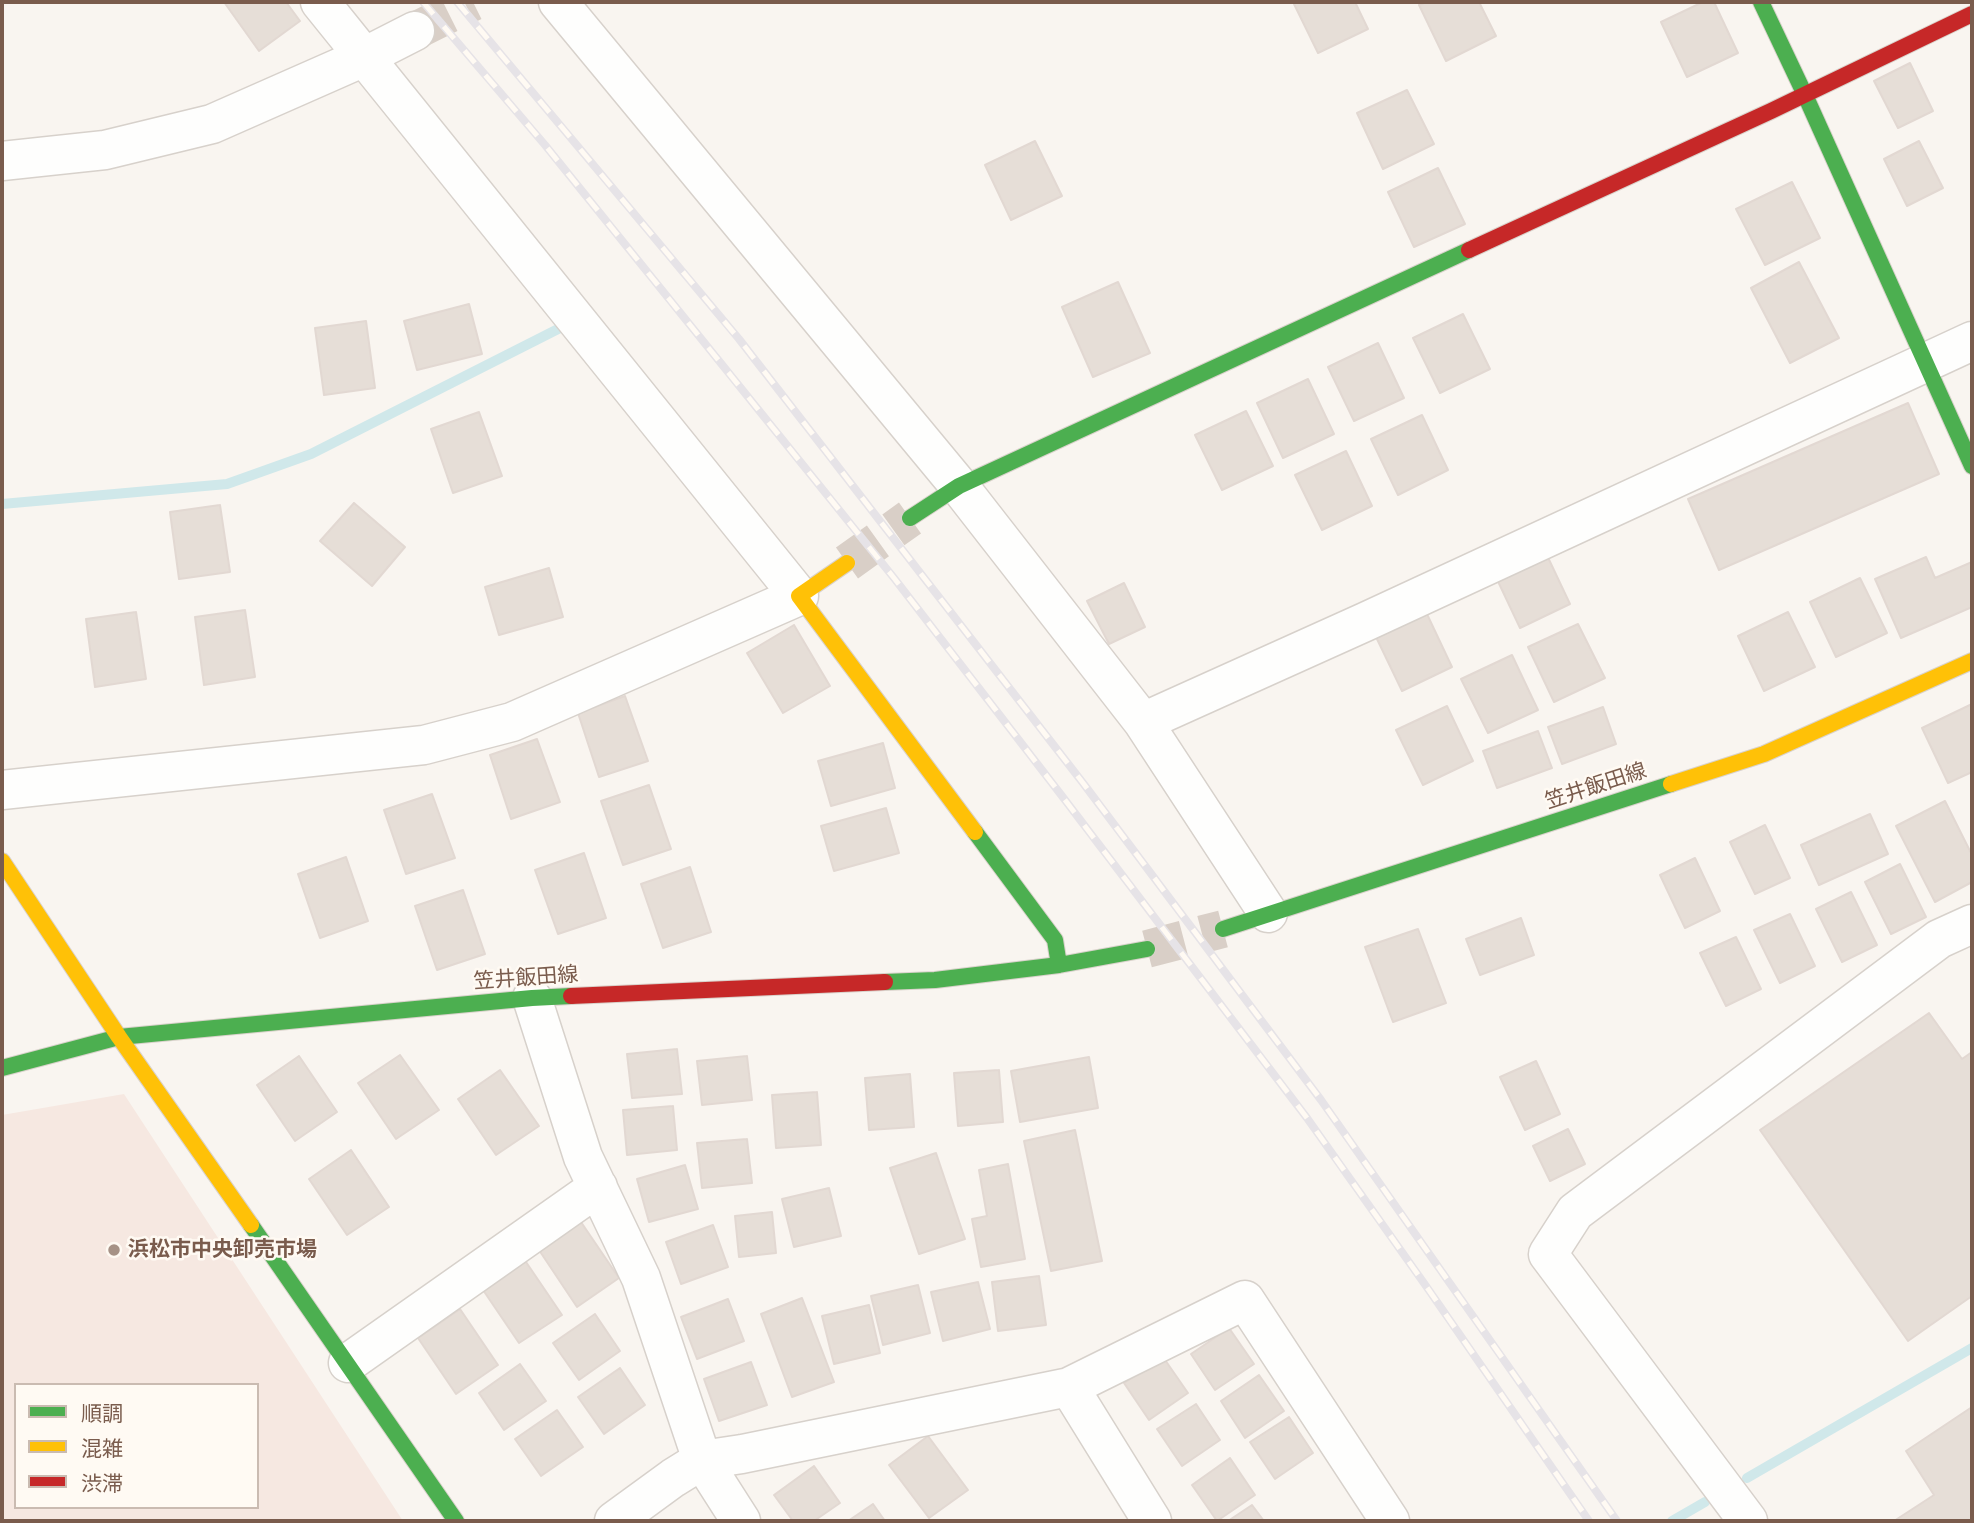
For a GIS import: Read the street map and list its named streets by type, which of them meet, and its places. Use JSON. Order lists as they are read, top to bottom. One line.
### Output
{"streets":{"street":["笠井飯田線"]},"places":["浜松市中央卸売市場"],"legend":["順調","混雑","渋滞"]}
